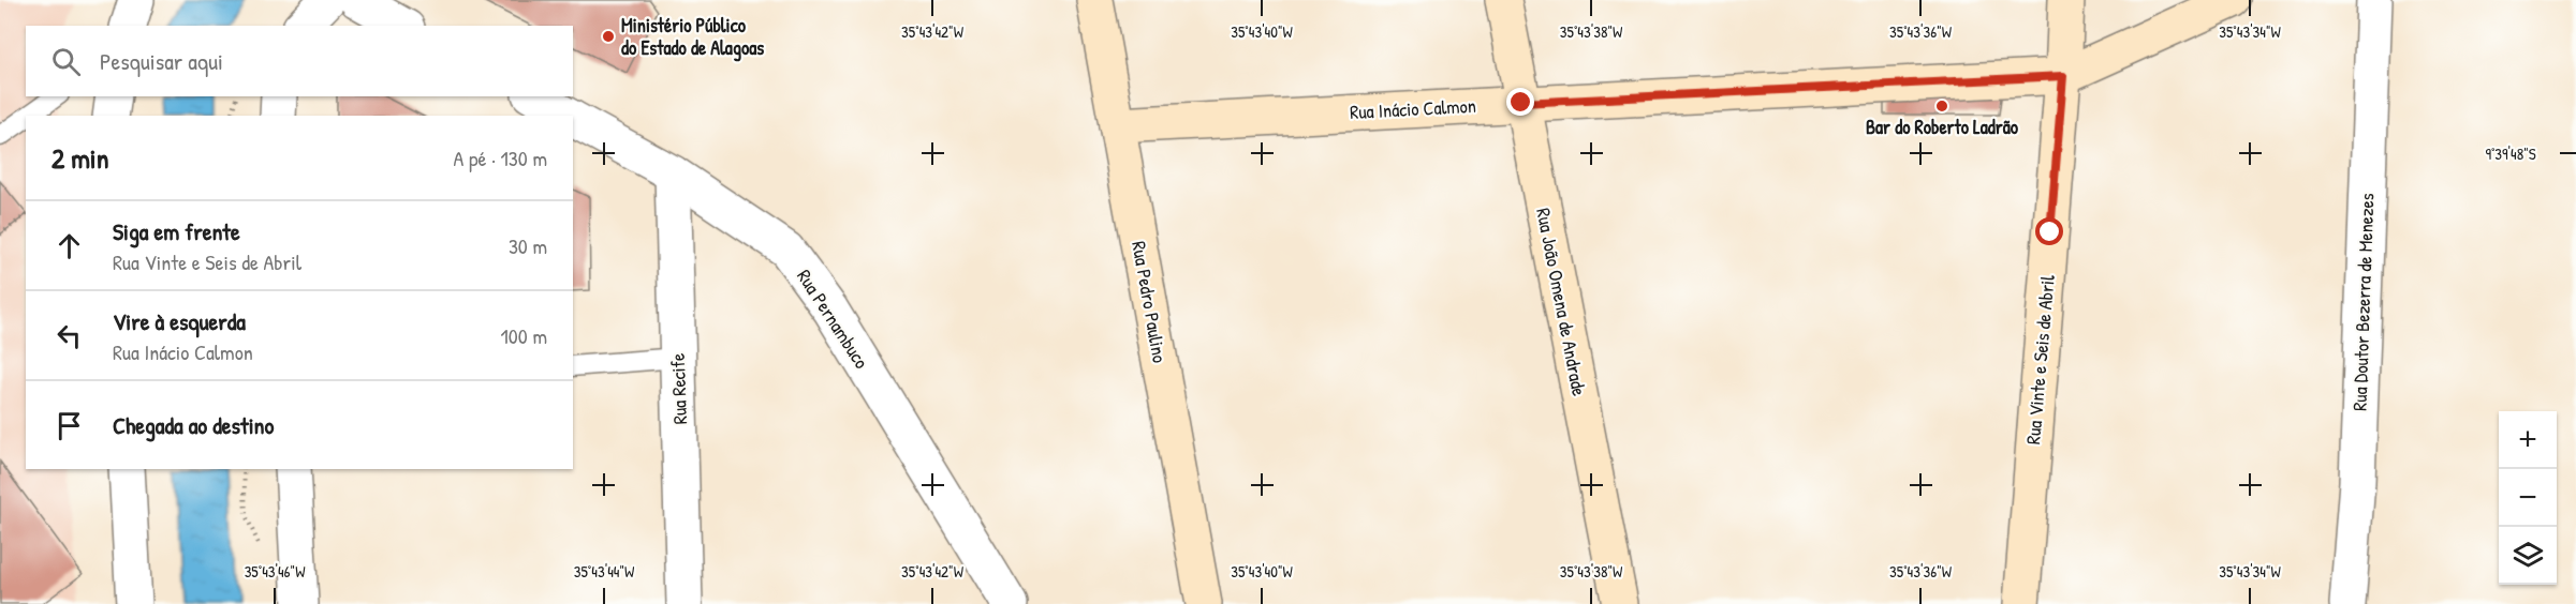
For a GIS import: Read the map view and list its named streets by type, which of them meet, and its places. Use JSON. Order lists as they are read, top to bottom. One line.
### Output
{"streets":{"main road":["Rua Inácio Calmon","Rua Pedro Paulino","Rua João Omena de Andrade","Rua Vinte e Seis de Abril"],"street":["Rua Doutor Bezerra de Menezes","Rua Pernambuco","Rua Recife"]},"crossings":[["Rua Inácio Calmon","Rua Pedro Paulino"],["Rua Inácio Calmon","Rua João Omena de Andrade"],["Rua Inácio Calmon","Rua Vinte e Seis de Abril"],["Rua Pernambuco","Rua Recife"]],"places":["Ministério Público do Estado de Alagoas","Bar do Roberto Ladrão"],"page":{"search":"Pesquisar aqui","heading":["2 min","A pé · 130 m"],"list":[["Siga em frente","Rua Vinte e Seis de Abril","30 m"],["Vire à esquerda","Rua Inácio Calmon","100 m"],"Chegada ao destino"],"map_buttons":["+","−"]},"coordinates":["35°43'42\"W","35°43'40\"W","35°43'38\"W","35°43'36\"W","35°43'34\"W","9°39'48\"S","35°43'46\"W","35°43'44\"W"]}
